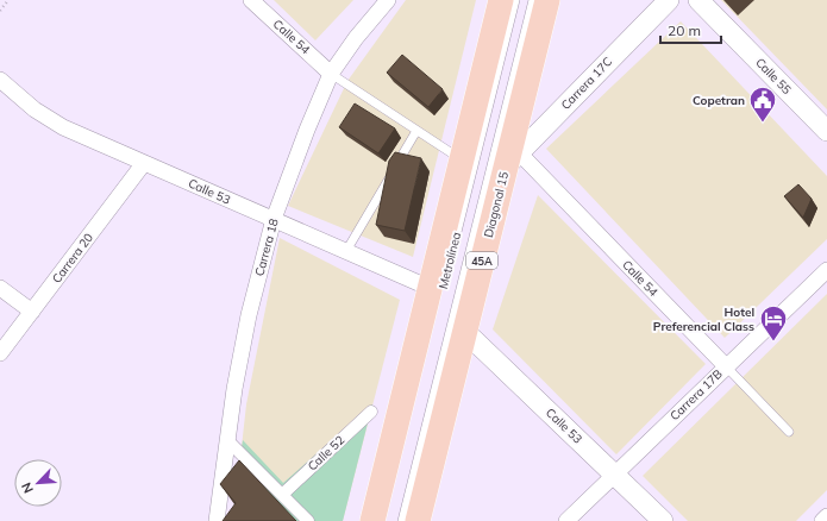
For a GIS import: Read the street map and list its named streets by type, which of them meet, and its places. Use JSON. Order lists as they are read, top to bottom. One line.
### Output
{"streets":{"main road":["Diagonal 15","45A"],"street":["Calle 54","Calle 55","Carrera 17C","Calle 53","Carrera 18","Carrera 20","Carrera 17B","Calle 52"],"lane":["Metrolínea"]},"crossings":[["Calle 54","Carrera 17C"],["Calle 54","Diagonal 15"],["Calle 54","Carrera 18"],["Calle 54","Carrera 17B"],["Carrera 17C","Diagonal 15"],["Calle 53","Diagonal 15"],["Calle 53","Carrera 18"],["Calle 53","Carrera 20"],["Calle 53","Metrolínea"],["Calle 53","Carrera 17B"]],"places":{"public building":["Copetran"],"hotel":["Hotel Preferencial Class"]},"scale_bar":"20 m","north":"bottom left"}
